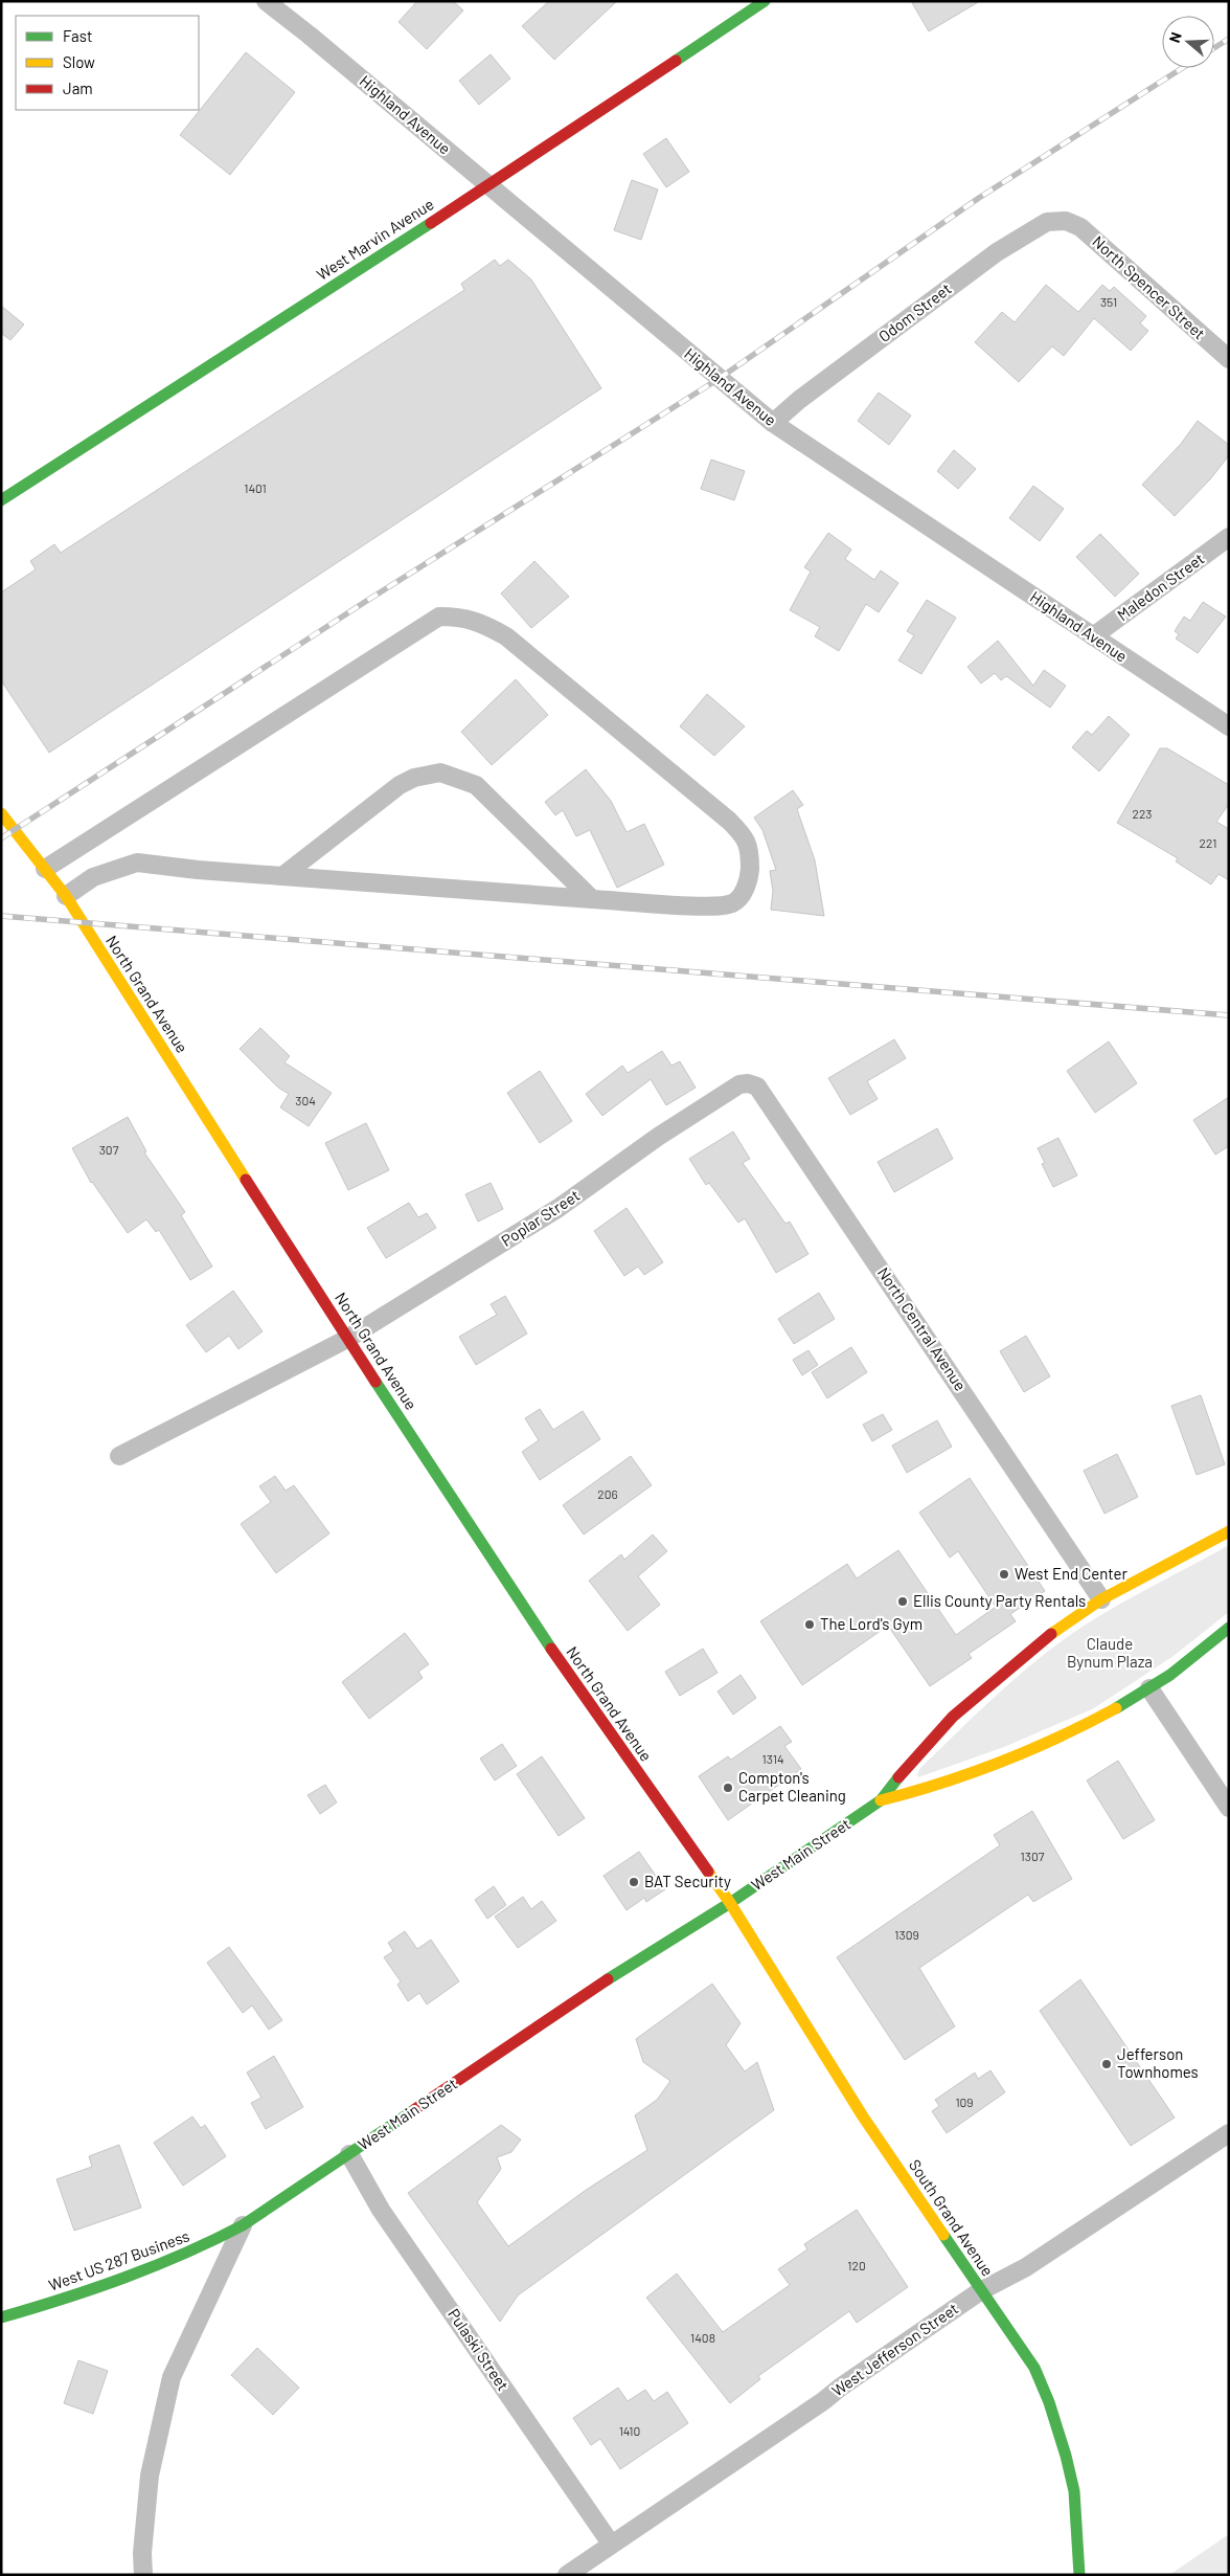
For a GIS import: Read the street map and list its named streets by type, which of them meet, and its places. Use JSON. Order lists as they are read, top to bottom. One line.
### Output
{"streets":{"main road":["West Marvin Avenue","North Grand Avenue","West Main Street","South Grand Avenue","West US 287 Business"],"street":["Highland Avenue","North Spencer Street","Odom Street","Maledon Street","Poplar Street","North Central Avenue","Pulaski Street","West Jefferson Street"]},"crossings":[["Highland Avenue","West Marvin Avenue"],["Highland Avenue","Odom Street"],["Highland Avenue","Maledon Street"],["North Spencer Street","Odom Street"],["North Grand Avenue","Poplar Street"],["North Grand Avenue","West Main Street"],["North Grand Avenue","South Grand Avenue"],["Poplar Street","North Central Avenue"],["North Central Avenue","West Main Street"],["West Main Street","South Grand Avenue"],["West Main Street","West US 287 Business"],["West Main Street","Pulaski Street"],["South Grand Avenue","West Jefferson Street"],["Pulaski Street","West Jefferson Street"]],"parks":["Claude Bynum Plaza"],"places":["West End Center","Ellis County Party Rentals","The Lord's Gym","Compton's Carpet Cleaning","BAT Security","Jefferson Townhomes"],"house_numbers":["351","1401","223","221","304","307","206","1314","1307","1309","109","120","1408","1410"],"legend":["Fast","Slow","Jam"],"north":"left"}
